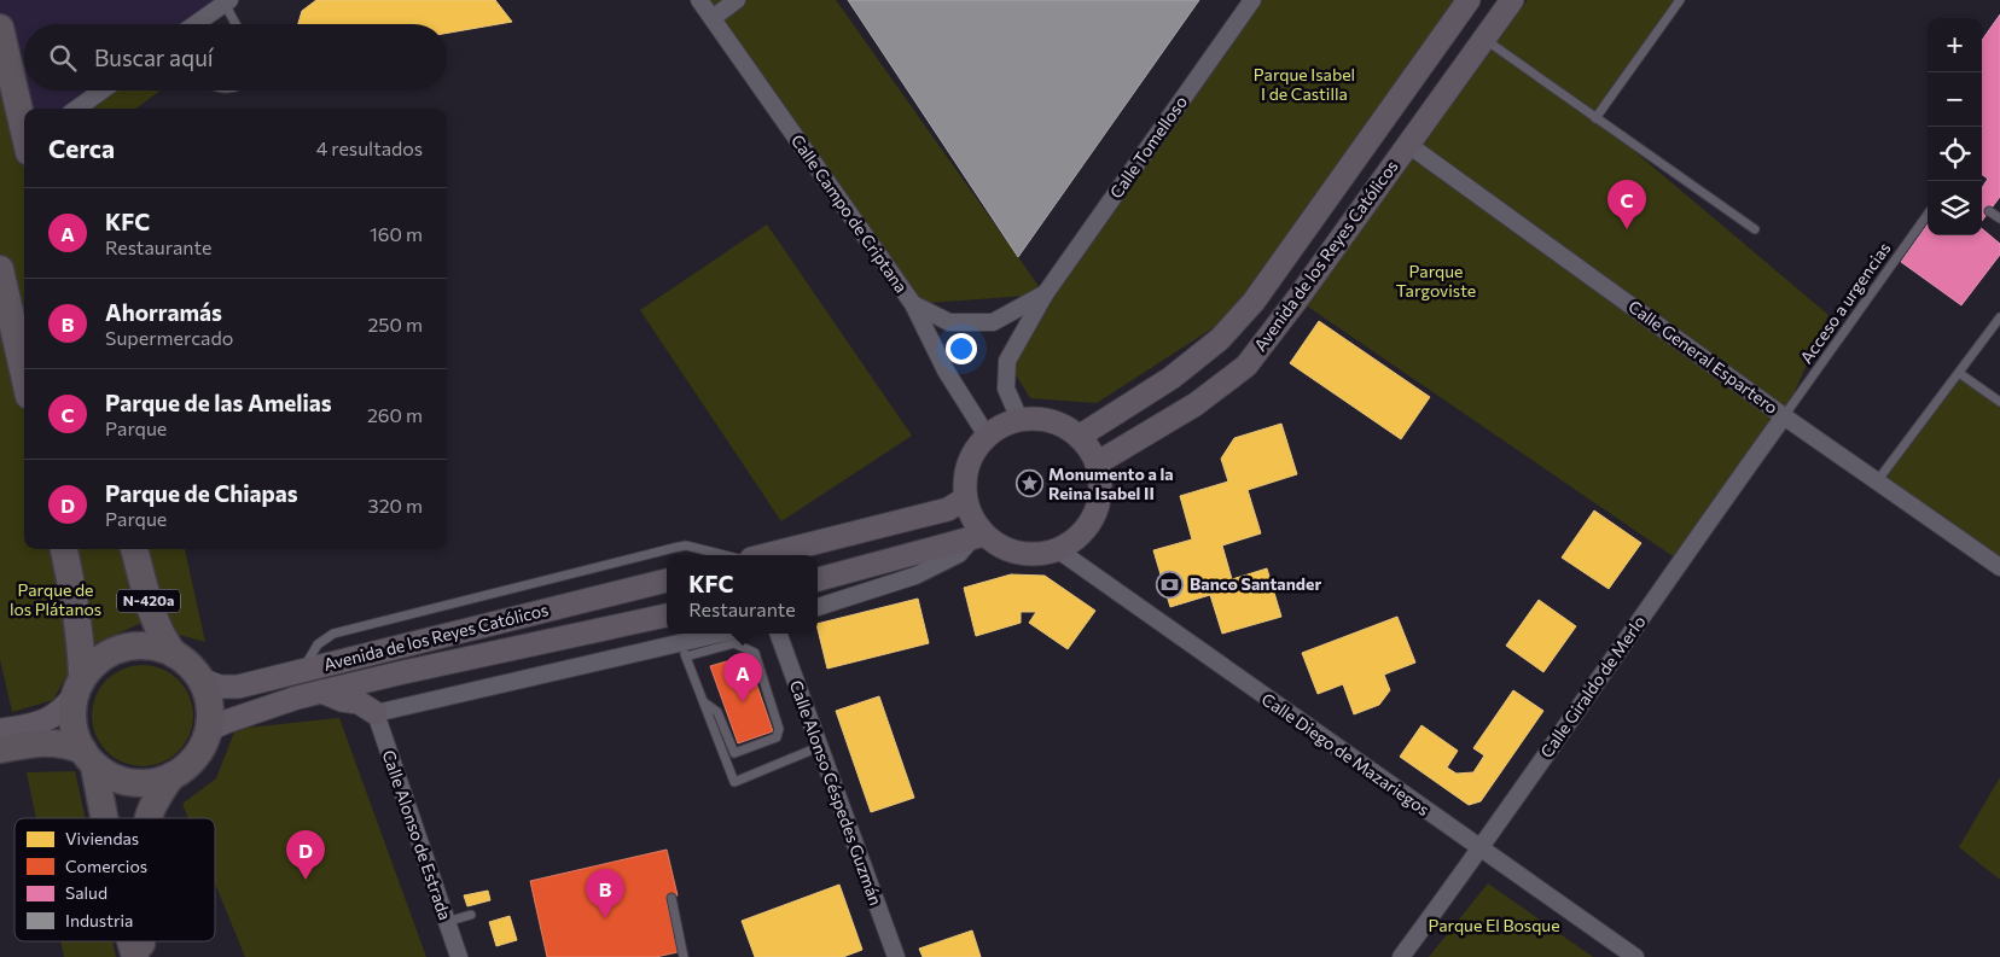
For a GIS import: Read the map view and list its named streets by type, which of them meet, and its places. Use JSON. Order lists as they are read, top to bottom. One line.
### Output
{"streets":{"highway":["N-420a"],"main road":["Avenida de los Reyes Católicos"],"street":["Calle Tomelloso","Calle Campo de Criptana","Calle General Espartero","Calle Giraldo de Merlo","Calle Diego de Mazariegos","Calle Alonso Céspedes Guzmán","Calle Alonso de Estrada"],"lane":["Acceso a urgencias"]},"crossings":[["Calle Tomelloso","Calle Campo de Criptana"],["Calle Tomelloso","Avenida de los Reyes Católicos"],["Calle Tomelloso","Calle Diego de Mazariegos"],["Calle Campo de Criptana","Avenida de los Reyes Católicos"],["Calle Campo de Criptana","Calle Diego de Mazariegos"],["Avenida de los Reyes Católicos","Calle General Espartero"],["Avenida de los Reyes Católicos","N-420a"],["Avenida de los Reyes Católicos","Calle Diego de Mazariegos"],["Acceso a urgencias","Calle General Espartero"],["Acceso a urgencias","Calle Giraldo de Merlo"],["Calle General Espartero","Calle Giraldo de Merlo"],["Calle Giraldo de Merlo","Calle Diego de Mazariegos"]],"parks":["Parque Isabel I de Castilla","Parque Targoviste","Parque de los Plátanos","Parque El Bosque"],"places":{"place":["Monumento a la Reina Isabel II"],"bank":["Banco Santander"]},"legend":["Viviendas","Comercios","Salud","Industria"],"page":{"map_buttons":["+","−"],"search":"Buscar aquí","heading":["Cerca","4 resultados"],"pins":["C","A","D","B"],"list":[{"mark":"A","name":"KFC","note":"Restaurante","value":"160 m"},{"mark":"B","name":"Ahorramás","note":"Supermercado","value":"250 m"},{"mark":"C","name":"Parque de las Amelias","note":"Parque","value":"260 m"},{"mark":"D","name":"Parque de Chiapas","note":"Parque","value":"320 m"}],"popup":["KFC","Restaurante"]}}
